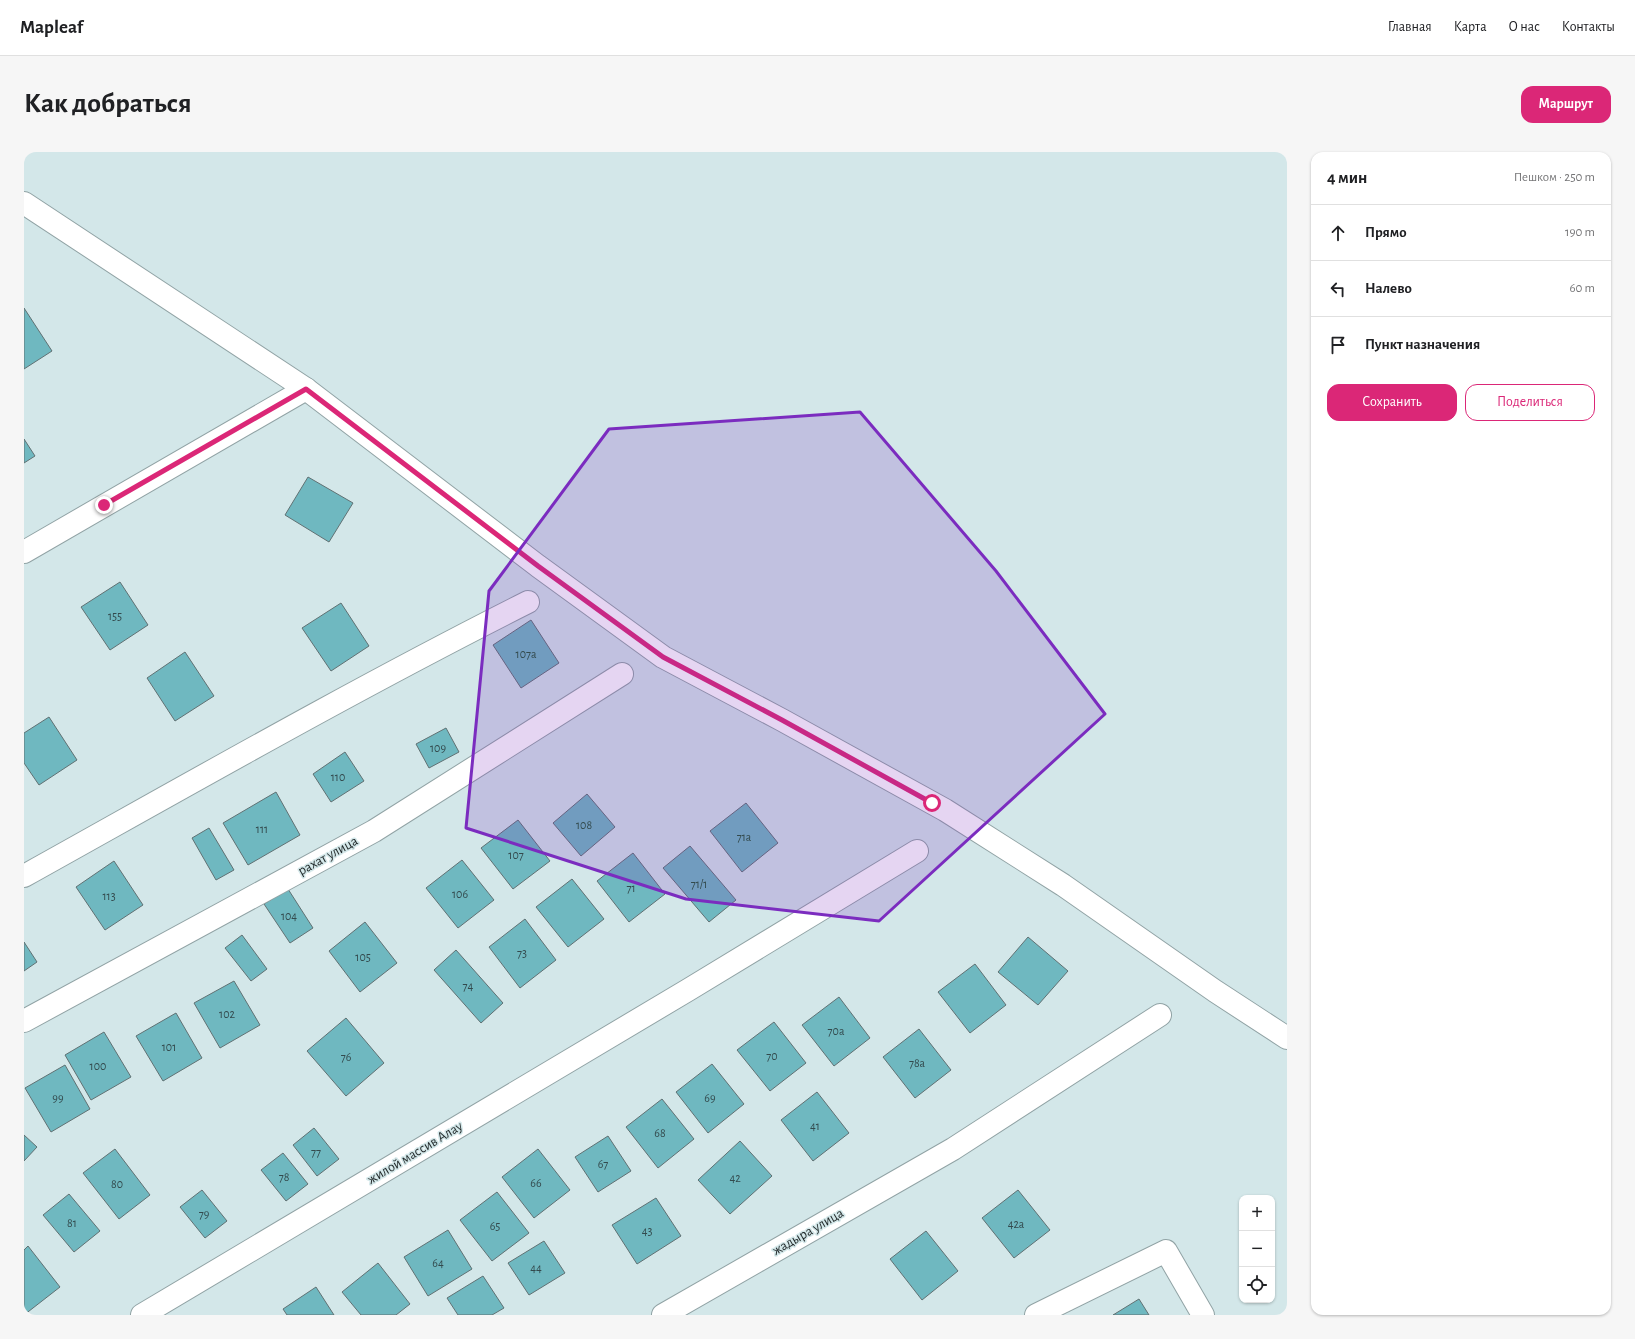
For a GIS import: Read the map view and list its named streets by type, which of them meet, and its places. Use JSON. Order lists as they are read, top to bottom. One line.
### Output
{"streets":{"street":["рахат улица","жилой массив Алау","жадыра улица"]},"house_numbers":["155","107а","109","110","108","111","71а","107","71/1","71","106","113","104","73","105","74","102","70а","101","70","76","78а","100","99","69","41","68","77","67","78","42","66","80","79","81","42а","65","43","64","44"],"page":{"header":"Mapleaf","nav":["Главная","Карта","О нас","Контакты"],"buttons":["Маршрут",["Сохранить","Поделиться"]],"title":"Как добраться","heading":["4 мин","Пешком · 250 m"],"list":[["Прямо","190 m"],["Налево","60 m"],"Пункт назначения"],"map_buttons":["+","−"]}}
